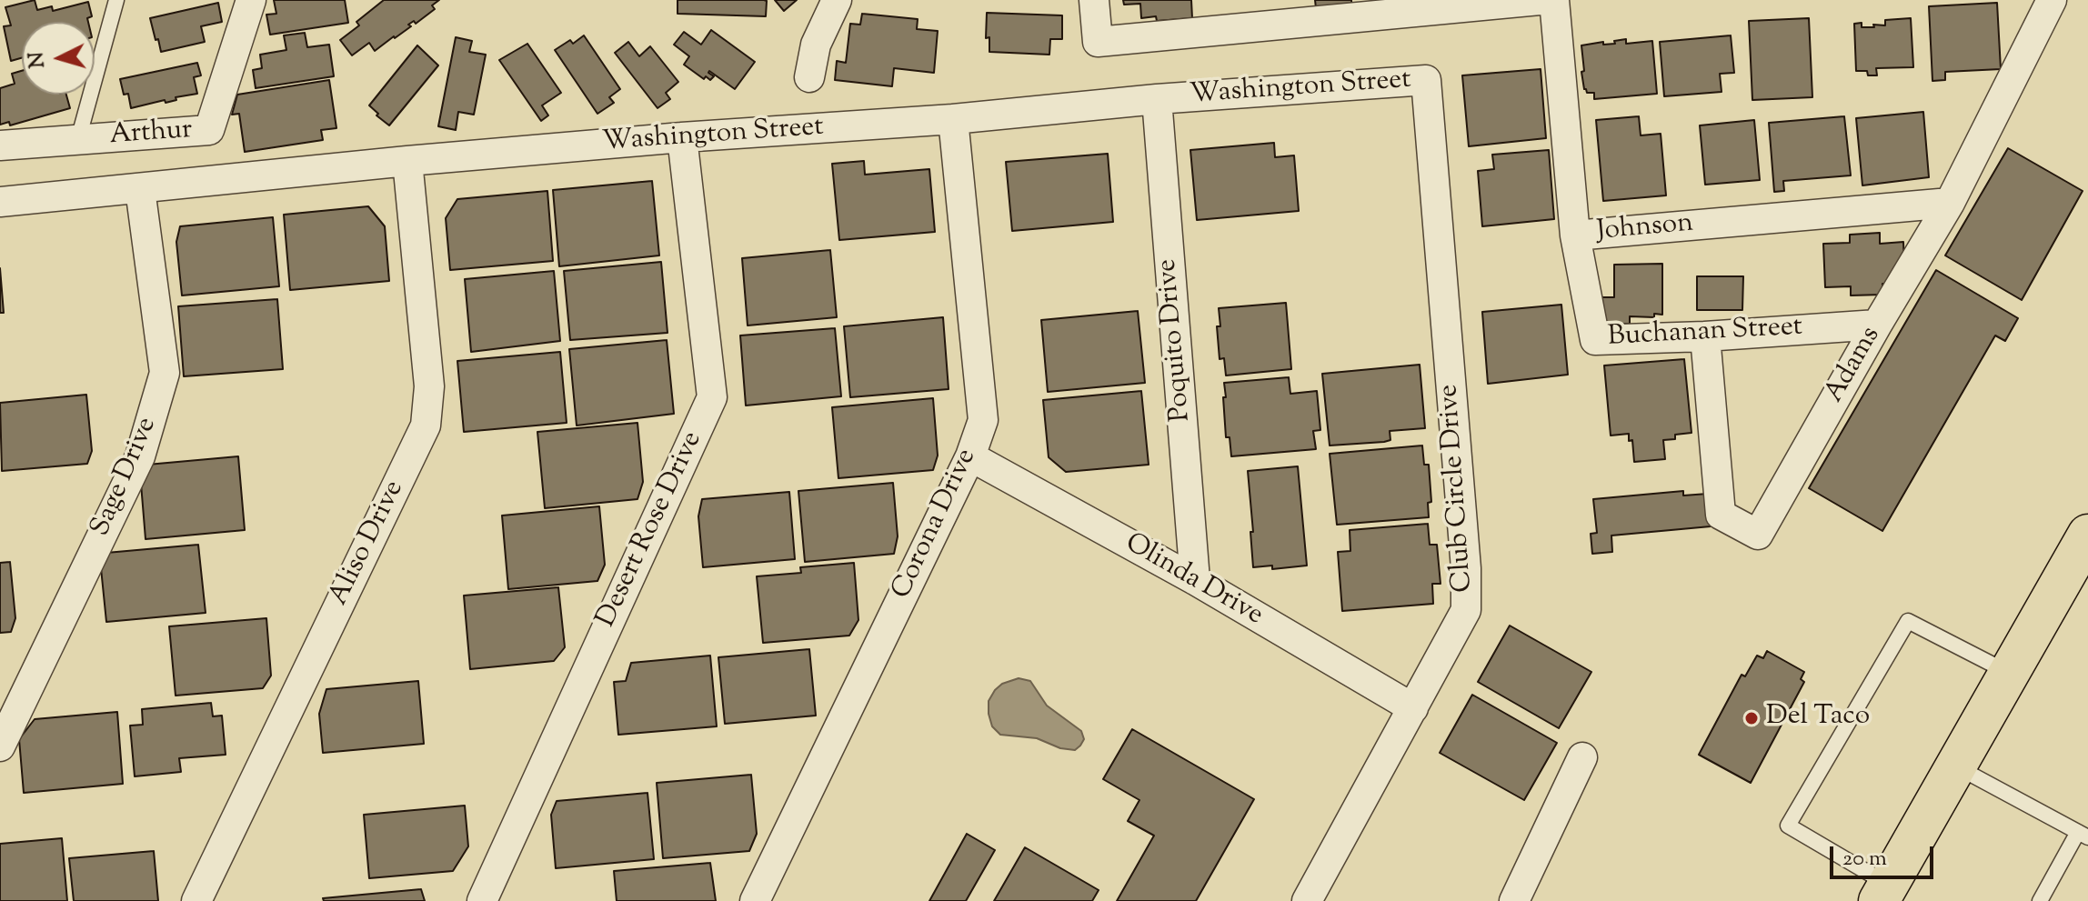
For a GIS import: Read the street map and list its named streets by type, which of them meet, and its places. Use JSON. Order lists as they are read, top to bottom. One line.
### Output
{"streets":{"street":["Washington Street","Arthur","Johnson","Buchanan Street","Poquito Drive","Adams","Sage Drive","Club Circle Drive","Corona Drive","Desert Rose Drive","Aliso Drive","Olinda Drive"]},"crossings":[["Washington Street","Poquito Drive"],["Washington Street","Sage Drive"],["Washington Street","Club Circle Drive"],["Washington Street","Corona Drive"],["Washington Street","Desert Rose Drive"],["Washington Street","Aliso Drive"],["Johnson","Buchanan Street"],["Johnson","Adams"],["Buchanan Street","Adams"],["Poquito Drive","Olinda Drive"],["Club Circle Drive","Olinda Drive"],["Corona Drive","Olinda Drive"]],"places":["Del Taco"],"scale_bar":"20 m","north":"left"}
